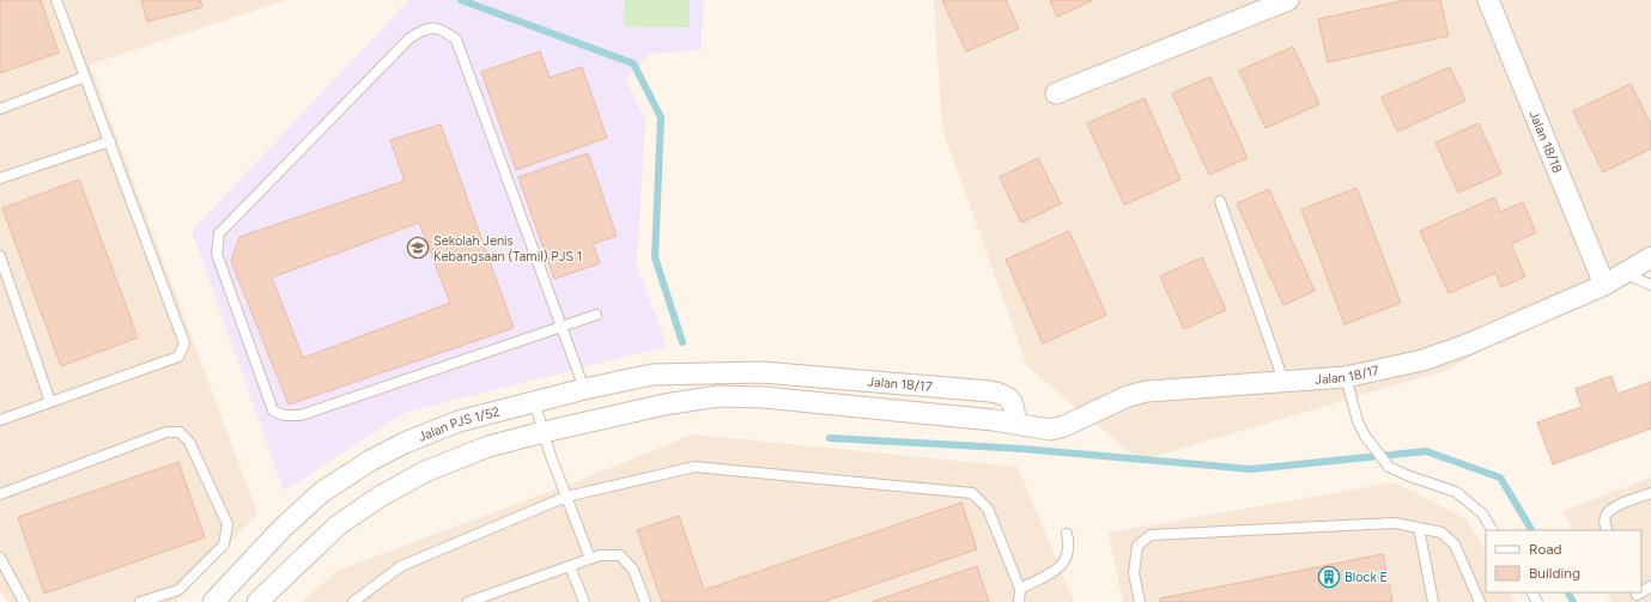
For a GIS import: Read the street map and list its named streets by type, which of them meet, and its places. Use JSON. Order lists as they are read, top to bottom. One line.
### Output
{"streets":{"street":["Jalan 18/18","Jalan 18/17","Jalan PJS 1/52"]},"crossings":[["Jalan 18/18","Jalan 18/17"],["Jalan 18/17","Jalan PJS 1/52"]],"places":{"school or university":["Sekolah Jenis Kebangsaan (Tamil) PJS 1"],"building":["Block E"]},"legend":["Road","Building"]}
